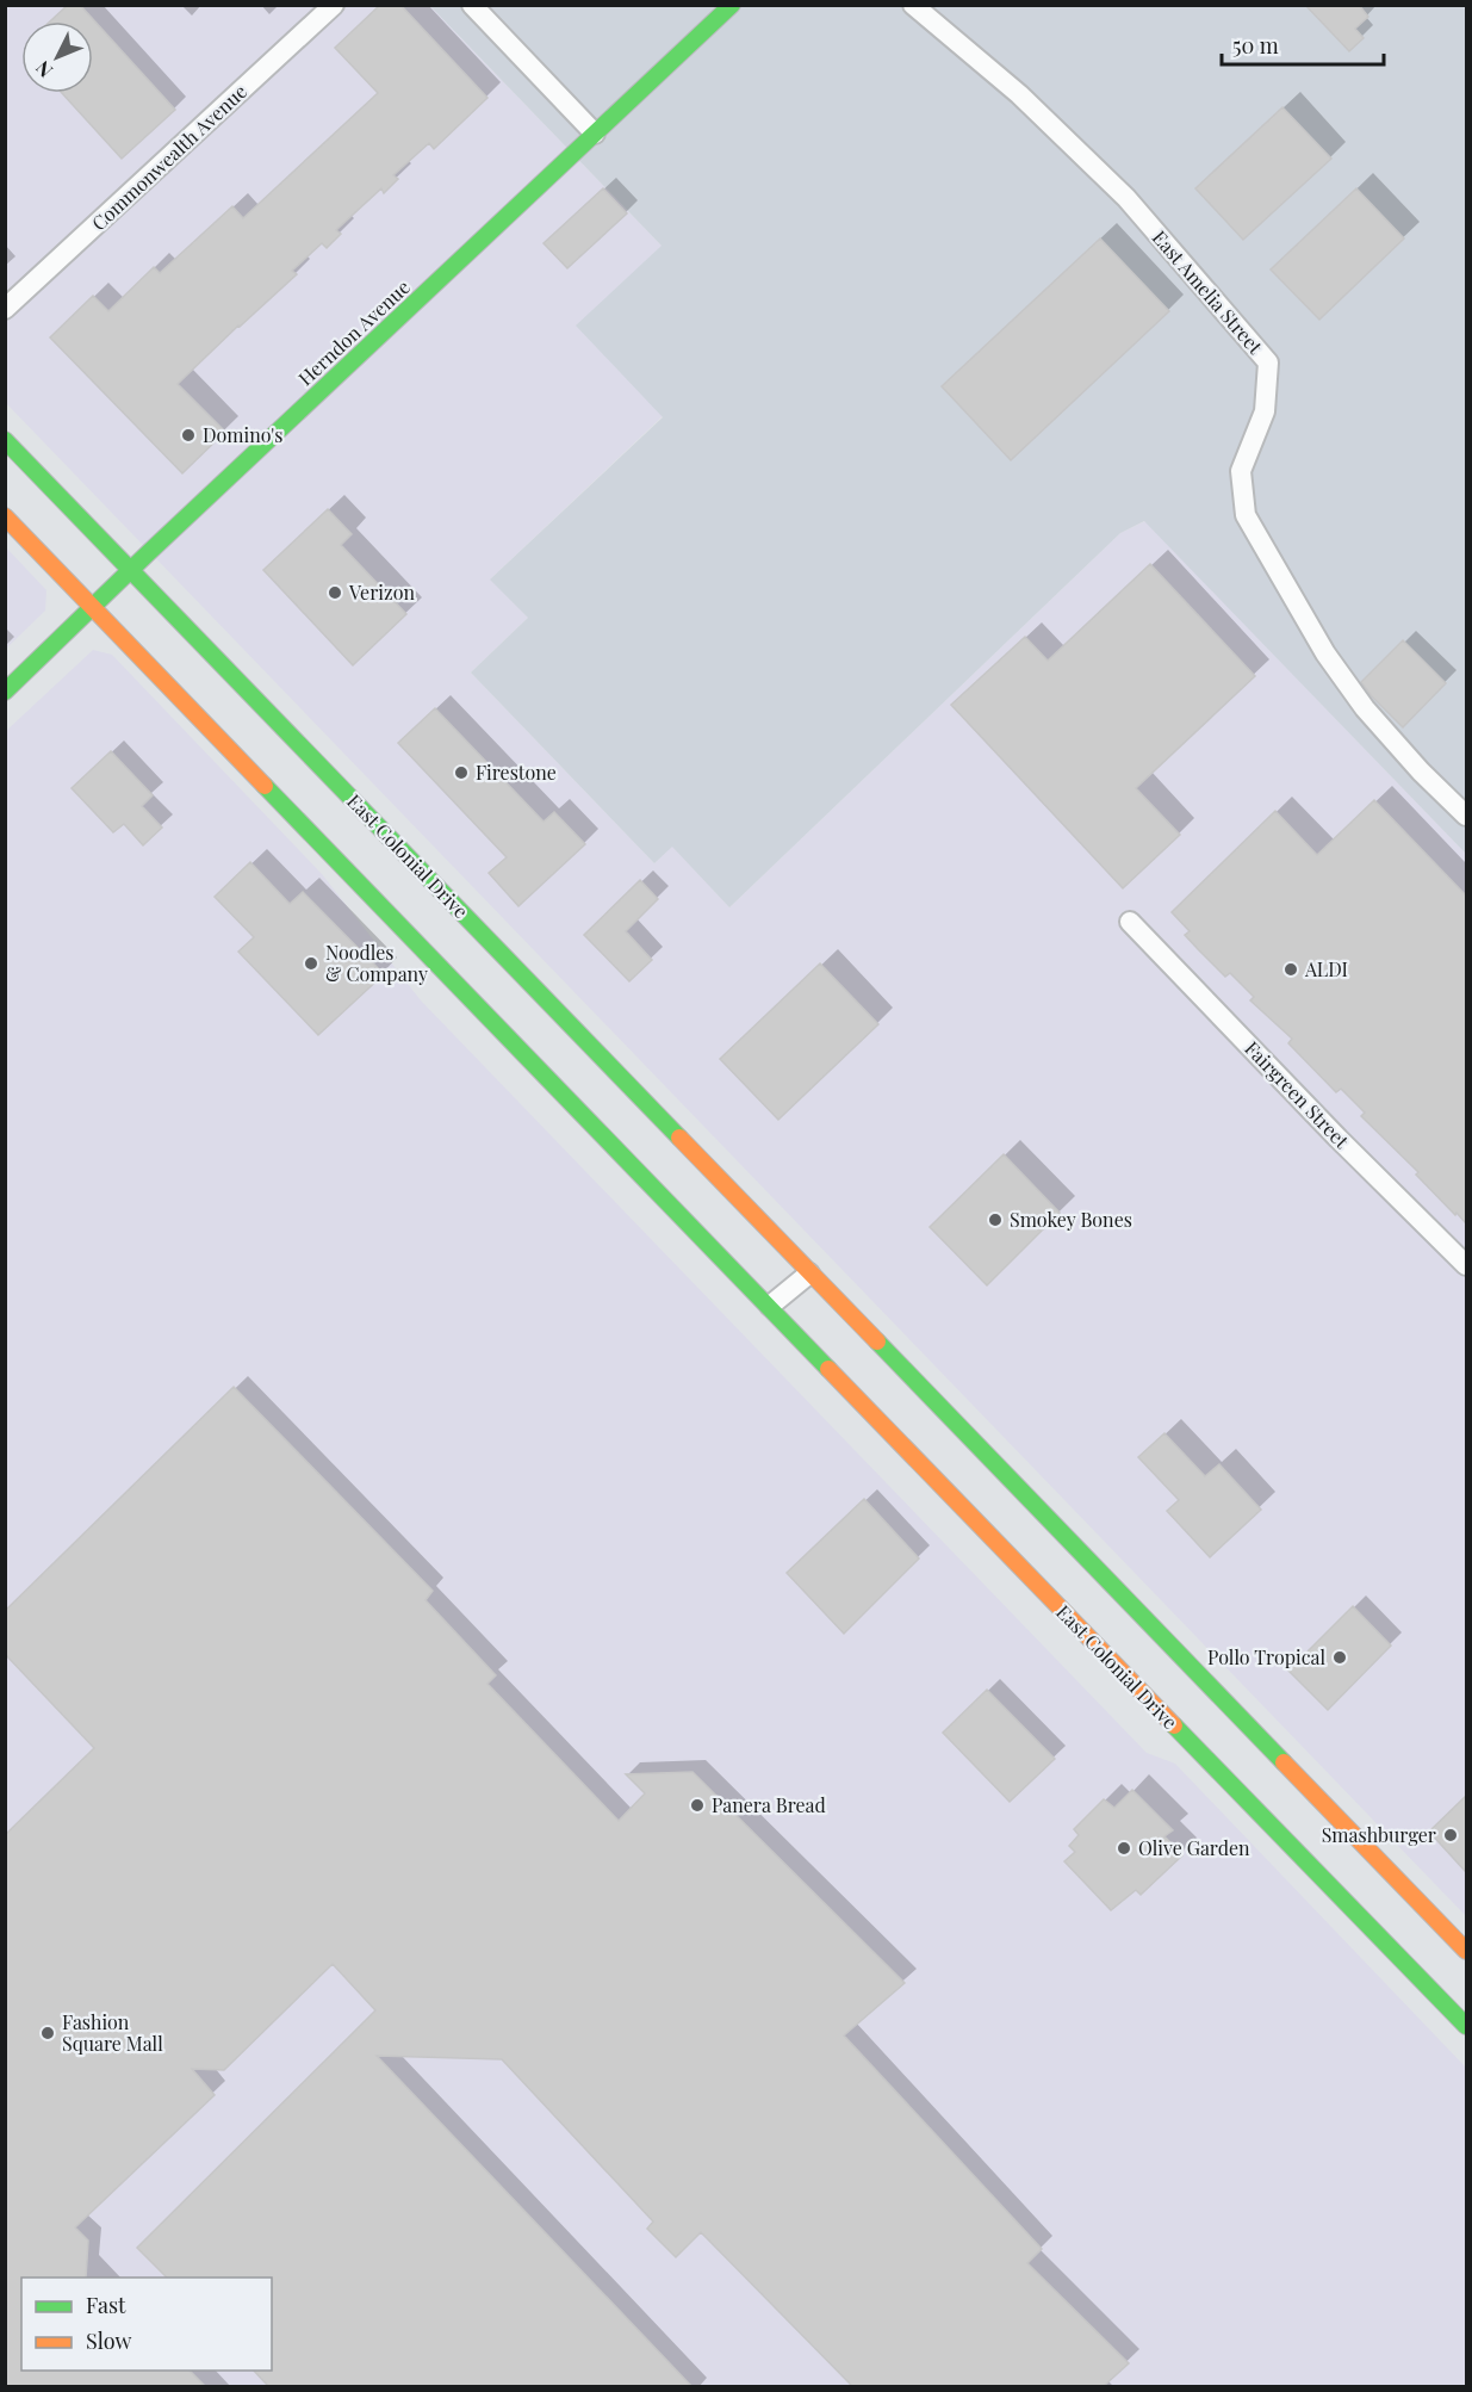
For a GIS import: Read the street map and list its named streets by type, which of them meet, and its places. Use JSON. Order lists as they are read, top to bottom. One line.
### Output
{"streets":{"main road":["Herndon Avenue","East Colonial Drive"],"street":["Commonwealth Avenue","East Amelia Street","Fairgreen Street"]},"crossings":[["Herndon Avenue","East Colonial Drive"]],"places":["Domino's","Verizon","Firestone","Noodles & Company","ALDI","Smokey Bones","Pollo Tropical","Panera Bread","Smashburger","Olive Garden","Fashion Square Mall"],"legend":["Fast","Slow"],"scale_bar":"50 m","north":"bottom left"}
